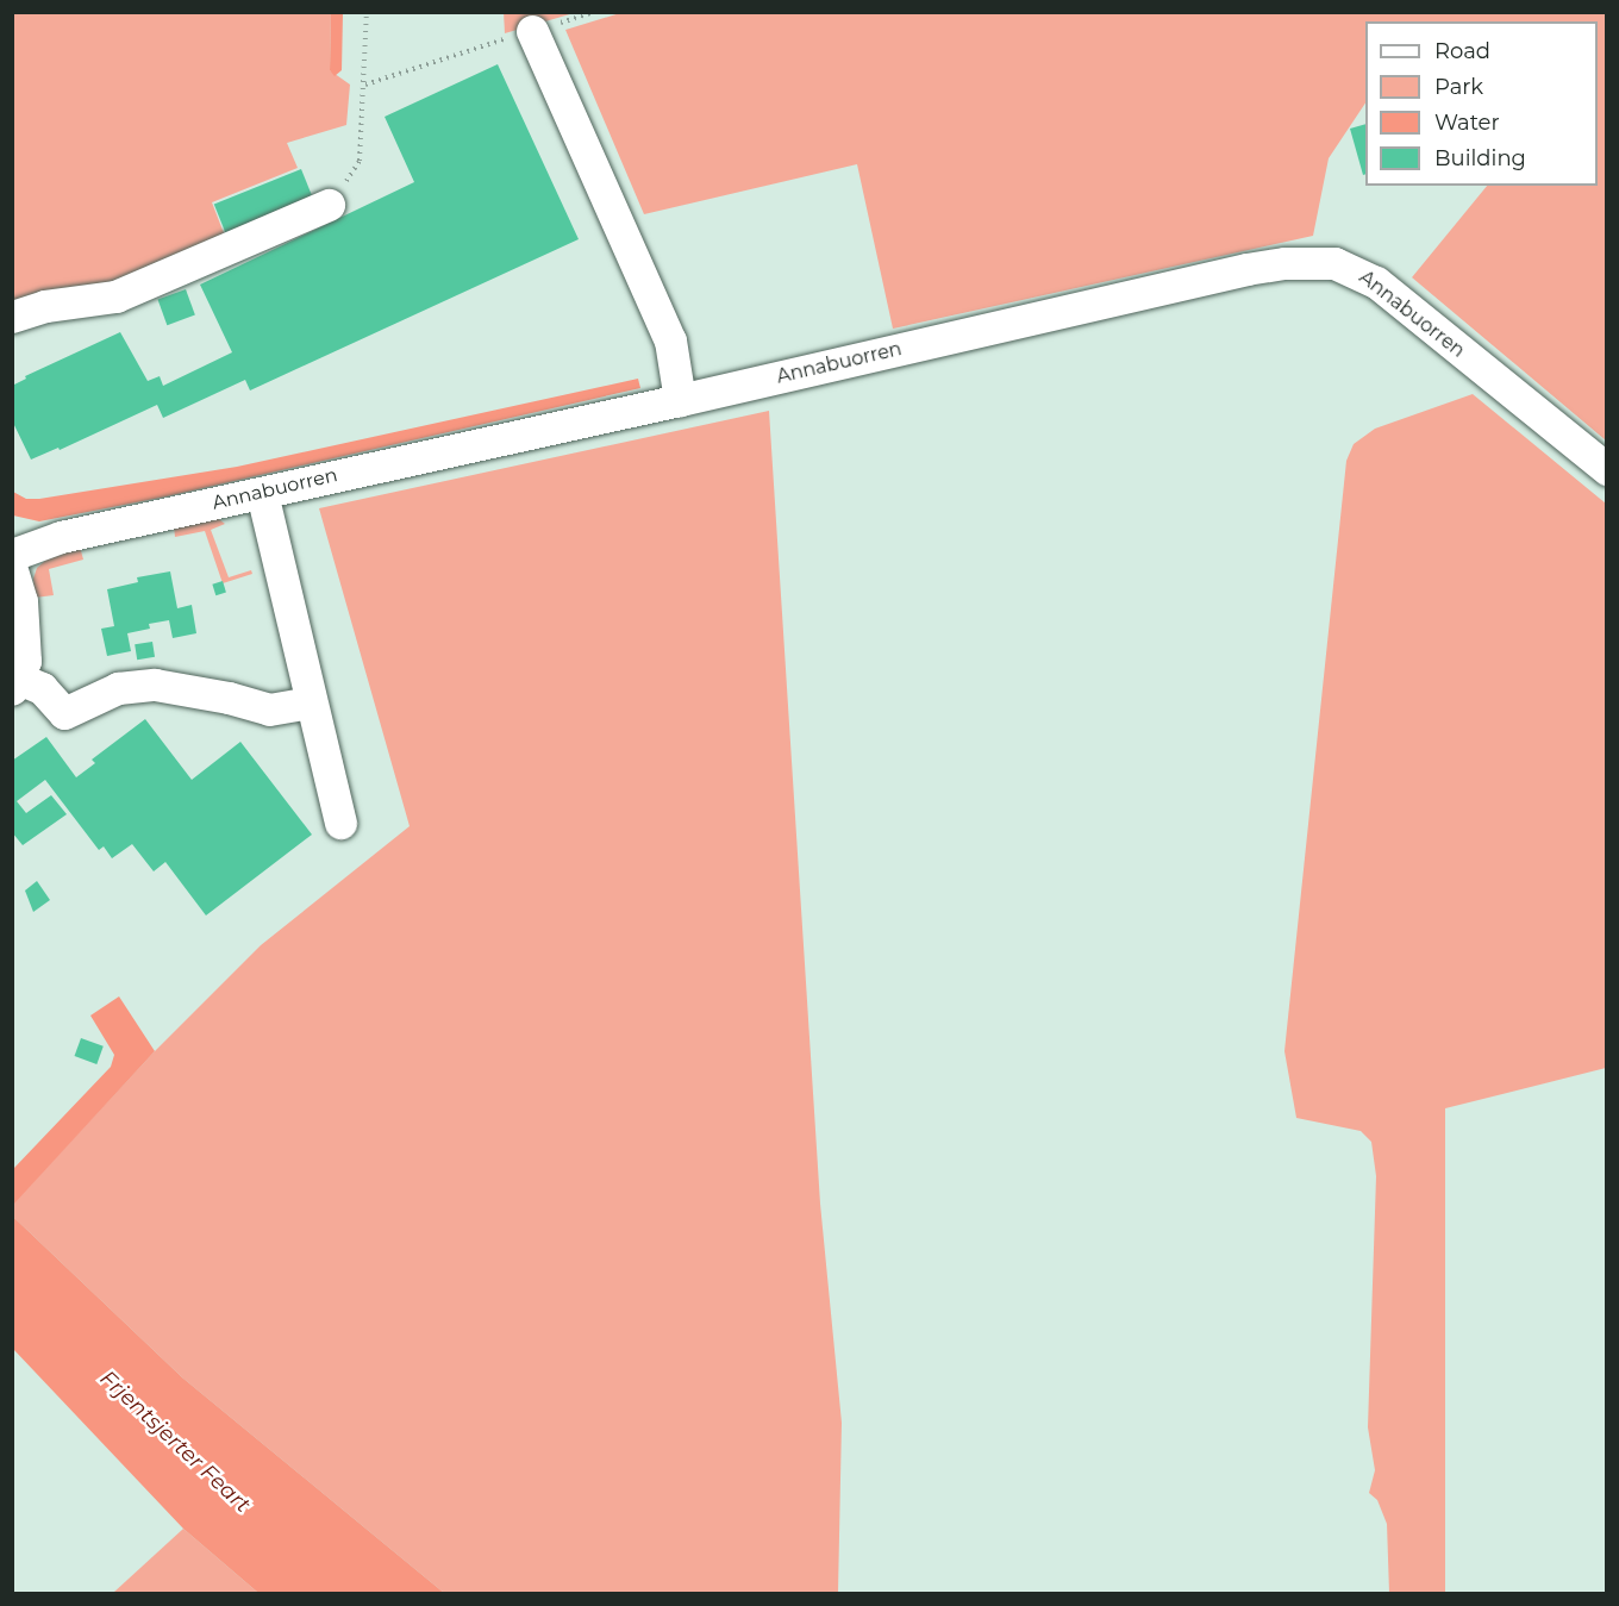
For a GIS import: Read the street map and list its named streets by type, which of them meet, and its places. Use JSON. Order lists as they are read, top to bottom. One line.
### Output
{"streets":{"street":["Annabuorren"]},"water":["Frjentsjerter Feart"],"legend":["Road","Park","Water","Building"]}
